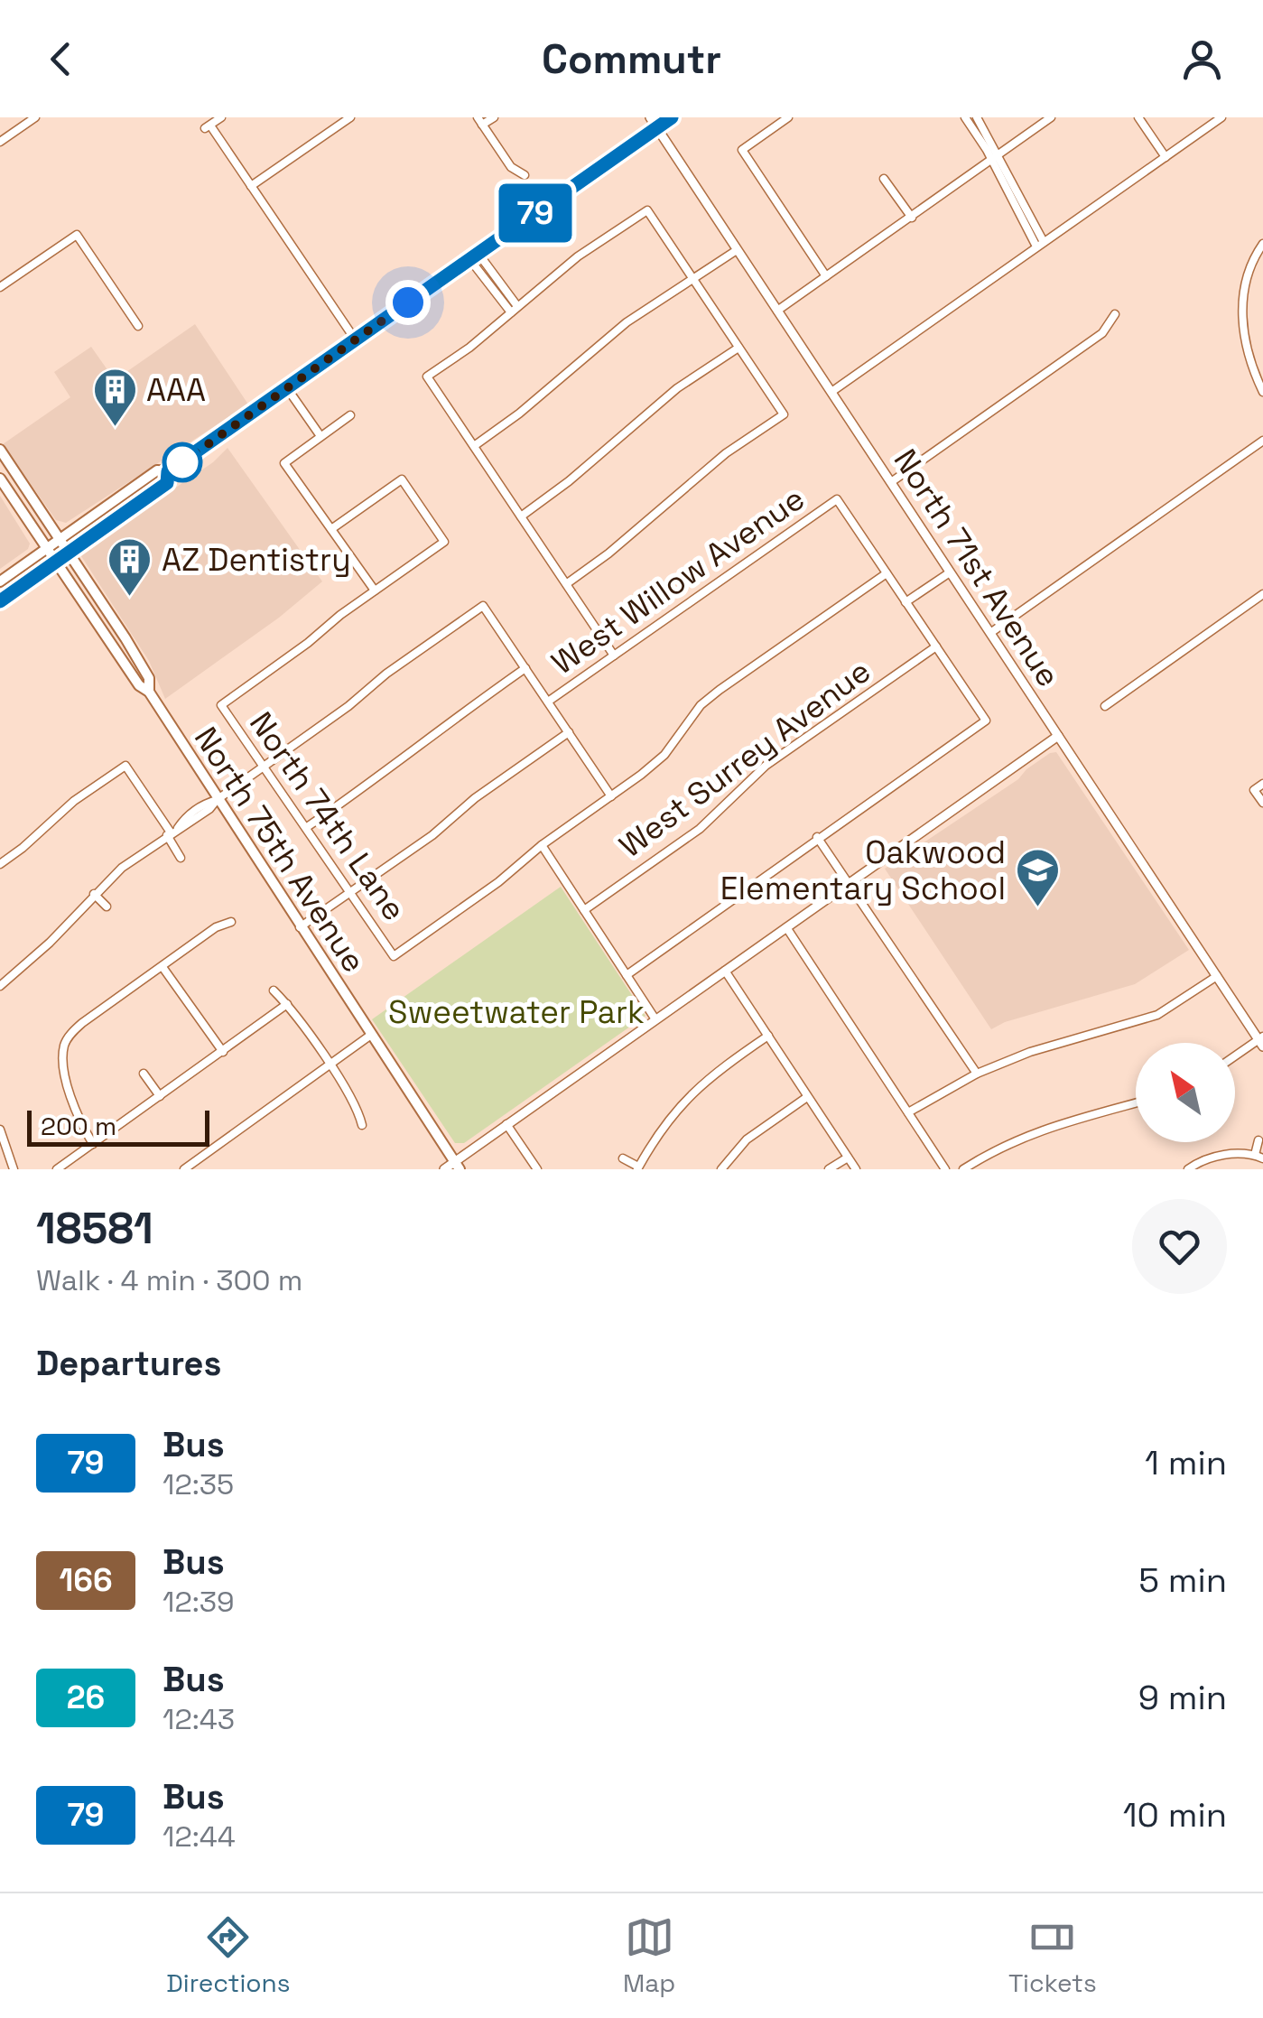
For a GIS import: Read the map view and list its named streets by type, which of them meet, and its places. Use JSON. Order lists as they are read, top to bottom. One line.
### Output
{"streets":{"main road":["North 75th Avenue"],"street":["North 71st Avenue","West Willow Avenue","West Surrey Avenue","North 74th Lane"]},"parks":["Sweetwater Park"],"places":{"building":["AAA","AZ Dentistry"],"school or university":["Oakwood Elementary School"]},"lines":["bus line 79"],"scale_bar":"200 m","north":"top left","page":{"header":"Commutr","on_map":"79","scale":"200 m","heading":[["18581","Walk · 4 min · 300 m"],"Departures"],"list":[{"mark":"79","name":"Bus","note":"12:35","value":"1 min"},{"mark":"166","name":"Bus","note":"12:39","value":"5 min"},{"mark":"26","name":"Bus","note":"12:43","value":"9 min"},{"mark":"79","name":"Bus","note":"12:44","value":"10 min"}],"tabs":["Directions","Map","Tickets"]}}
